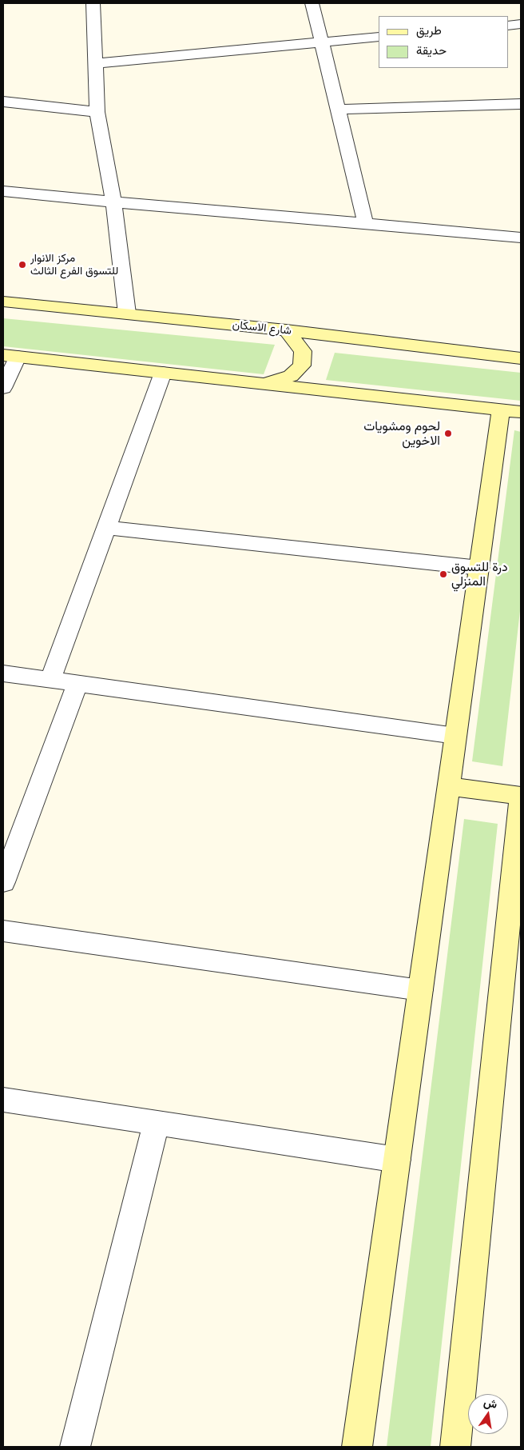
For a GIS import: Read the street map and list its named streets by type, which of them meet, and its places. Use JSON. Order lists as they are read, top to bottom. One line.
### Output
{"streets":{"street":["شارع الاسكان"]},"places":["مركز الانوار للتسوق الفرع الثالث","لحوم ومشويات الاخوين","درة للتسوق المنزلي"],"legend":["طريق","حديقة"],"north":"top"}
